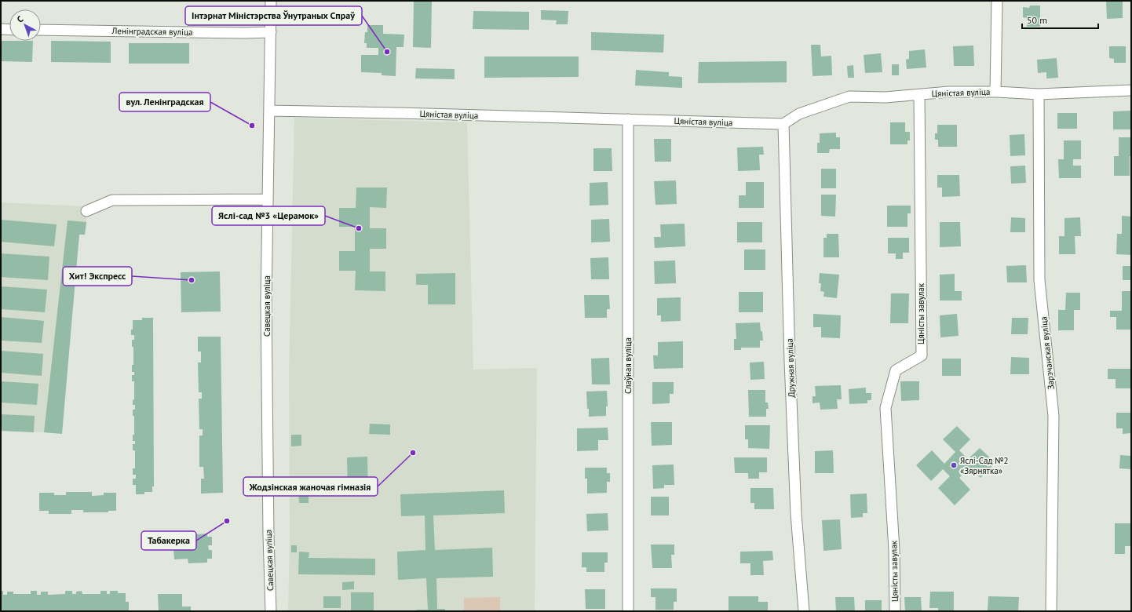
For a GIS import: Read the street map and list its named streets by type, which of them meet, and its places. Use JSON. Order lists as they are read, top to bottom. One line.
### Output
{"streets":{"street":["Ленінградская вуліца","Цяністая вуліца","Савецкая вуліца","Цяністы завулак","Зарэчанская вуліца","Слаўная вуліца","Дружная вуліца"]},"crossings":[["Ленінградская вуліца","Савецкая вуліца"],["Цяністая вуліца","Савецкая вуліца"],["Цяністая вуліца","Цяністы завулак"],["Цяністая вуліца","Зарэчанская вуліца"],["Цяністая вуліца","Слаўная вуліца"],["Цяністая вуліца","Дружная вуліца"]],"places":["Інтэрнат Міністэрства Ўнутраных Спраў","вул. Ленінградская","Яслі-сад №3 «Церамок»","Хит! Экспресс","Жодзінская жаночая гімназія","Яслі-Сад №2 «Зярнятка»","Табакерка"],"scale_bar":"50 m","north":"top left"}
